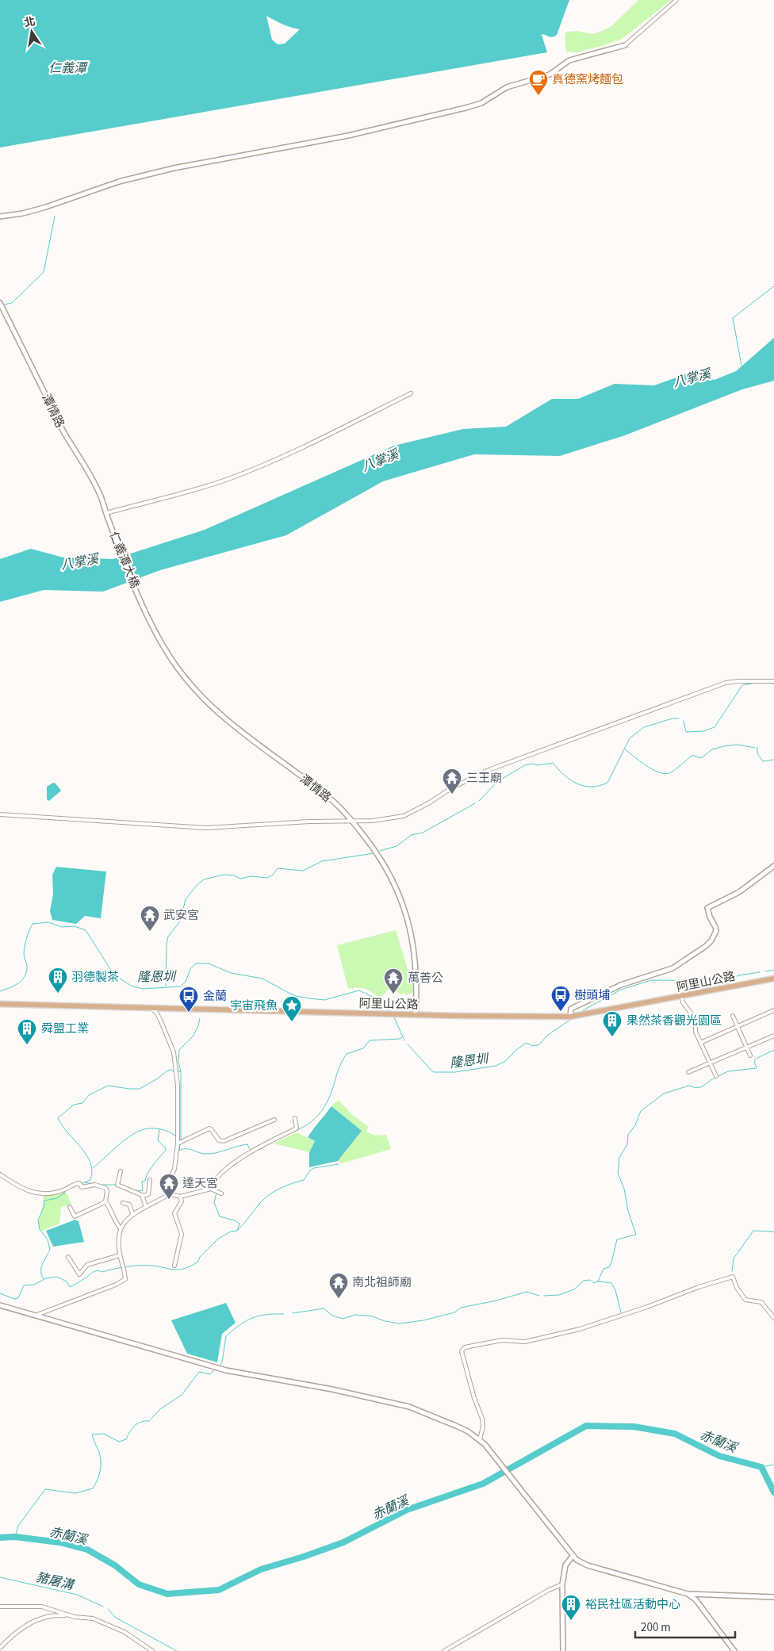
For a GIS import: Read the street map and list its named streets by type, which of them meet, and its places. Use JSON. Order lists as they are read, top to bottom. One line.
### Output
{"streets":{"main road":["阿里山公路"],"street":["潭情路","仁義潭大橋"]},"crossings":[["潭情路","仁義潭大橋"],["潭情路","阿里山公路"]],"water":["仁義潭","八掌溪","隆恩圳","赤蘭溪","豬屠溝"],"places":{"cafe":["真德窯烤麵包"],"temple":["三王廟","武安宮","萬善公","達天宮","南北祖師廟"],"building":["羽德製茶","果然茶香觀光園區","舜盟工業","裕民社區活動中心"],"bus stop":["樹頭埔","金蘭"],"place":["宇宙飛魚"]},"scale_bar":"200 m","north":"top"}
